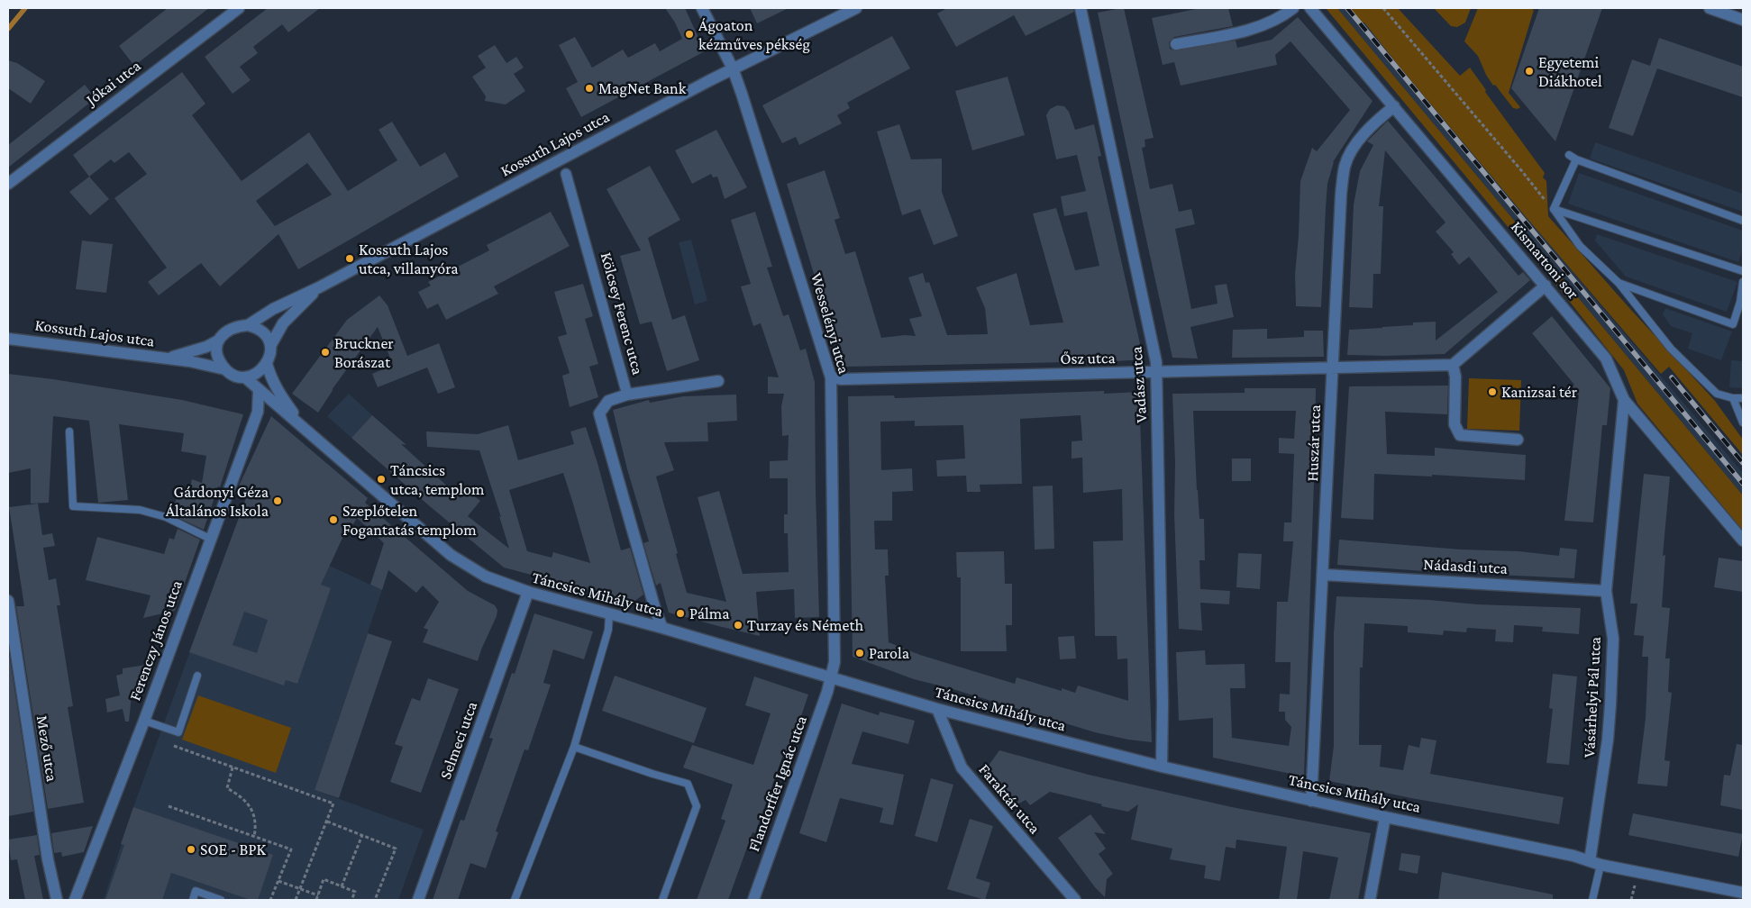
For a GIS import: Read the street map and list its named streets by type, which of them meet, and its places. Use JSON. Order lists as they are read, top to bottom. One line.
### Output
{"streets":{"street":["Jókai utca","Kossuth Lajos utca","Kismartoni sor","Kölcsey Ferenc utca","Wesselényi utca","Ősz utca","Vadász utca","Huszár utca","Nádasdi utca","Táncsics Mihály utca","Ferenczy János utca","Vásárhelyi Pál utca","Selmeci utca","Mező utca","Flandorffer Ignác utca","Faraktár utca"]},"crossings":[["Kossuth Lajos utca","Wesselényi utca"],["Kossuth Lajos utca","Táncsics Mihály utca"],["Kismartoni sor","Huszár utca"],["Kismartoni sor","Vásárhelyi Pál utca"],["Kölcsey Ferenc utca","Táncsics Mihály utca"],["Wesselényi utca","Ősz utca"],["Wesselényi utca","Táncsics Mihály utca"],["Wesselényi utca","Flandorffer Ignác utca"],["Ősz utca","Vadász utca"],["Ősz utca","Huszár utca"],["Vadász utca","Táncsics Mihály utca"],["Huszár utca","Nádasdi utca"],["Huszár utca","Táncsics Mihály utca"],["Nádasdi utca","Vásárhelyi Pál utca"],["Táncsics Mihály utca","Ferenczy János utca"],["Táncsics Mihály utca","Vásárhelyi Pál utca"],["Táncsics Mihály utca","Selmeci utca"],["Táncsics Mihály utca","Flandorffer Ignác utca"],["Táncsics Mihály utca","Faraktár utca"]],"places":["Ágoaton kézműves pékség","Egyetemi Diákhotel","MagNet Bank","Kossuth Lajos utca, villanyóra","Bruckner Borászat","Kanizsai tér","Táncsics utca, templom","Gárdonyi Géza Általános Iskola","Szeplőtelen Fogantatás templom","Pálma","Turzay és Németh","Parola","SOE - BPK"]}
